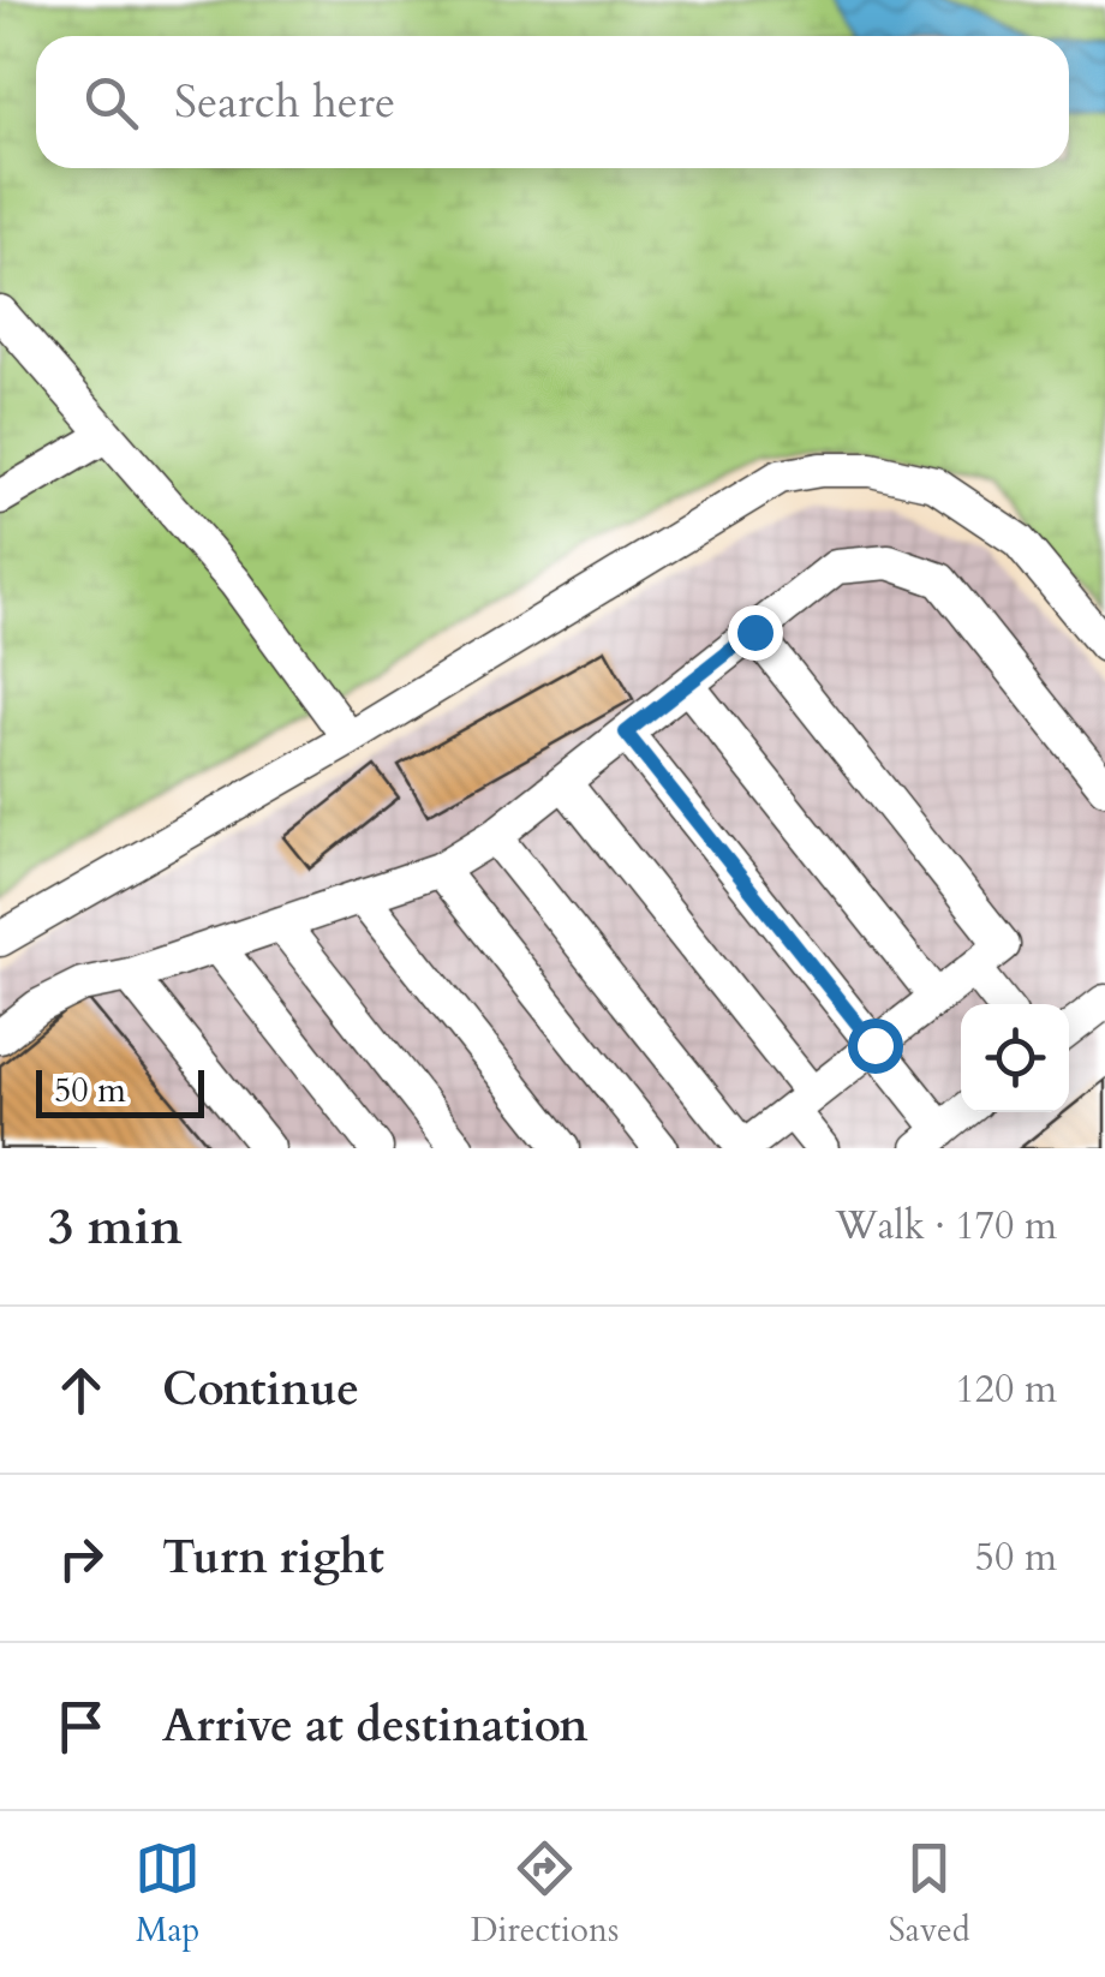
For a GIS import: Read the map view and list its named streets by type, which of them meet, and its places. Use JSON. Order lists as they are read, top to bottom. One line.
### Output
{"scale_bar":"50 m","page":{"search":"Search here","scale":"50 m","heading":["3 min","Walk · 170 m"],"list":[["Continue","120 m"],["Turn right","50 m"],"Arrive at destination"],"nav":["Map","Directions","Saved"]}}
